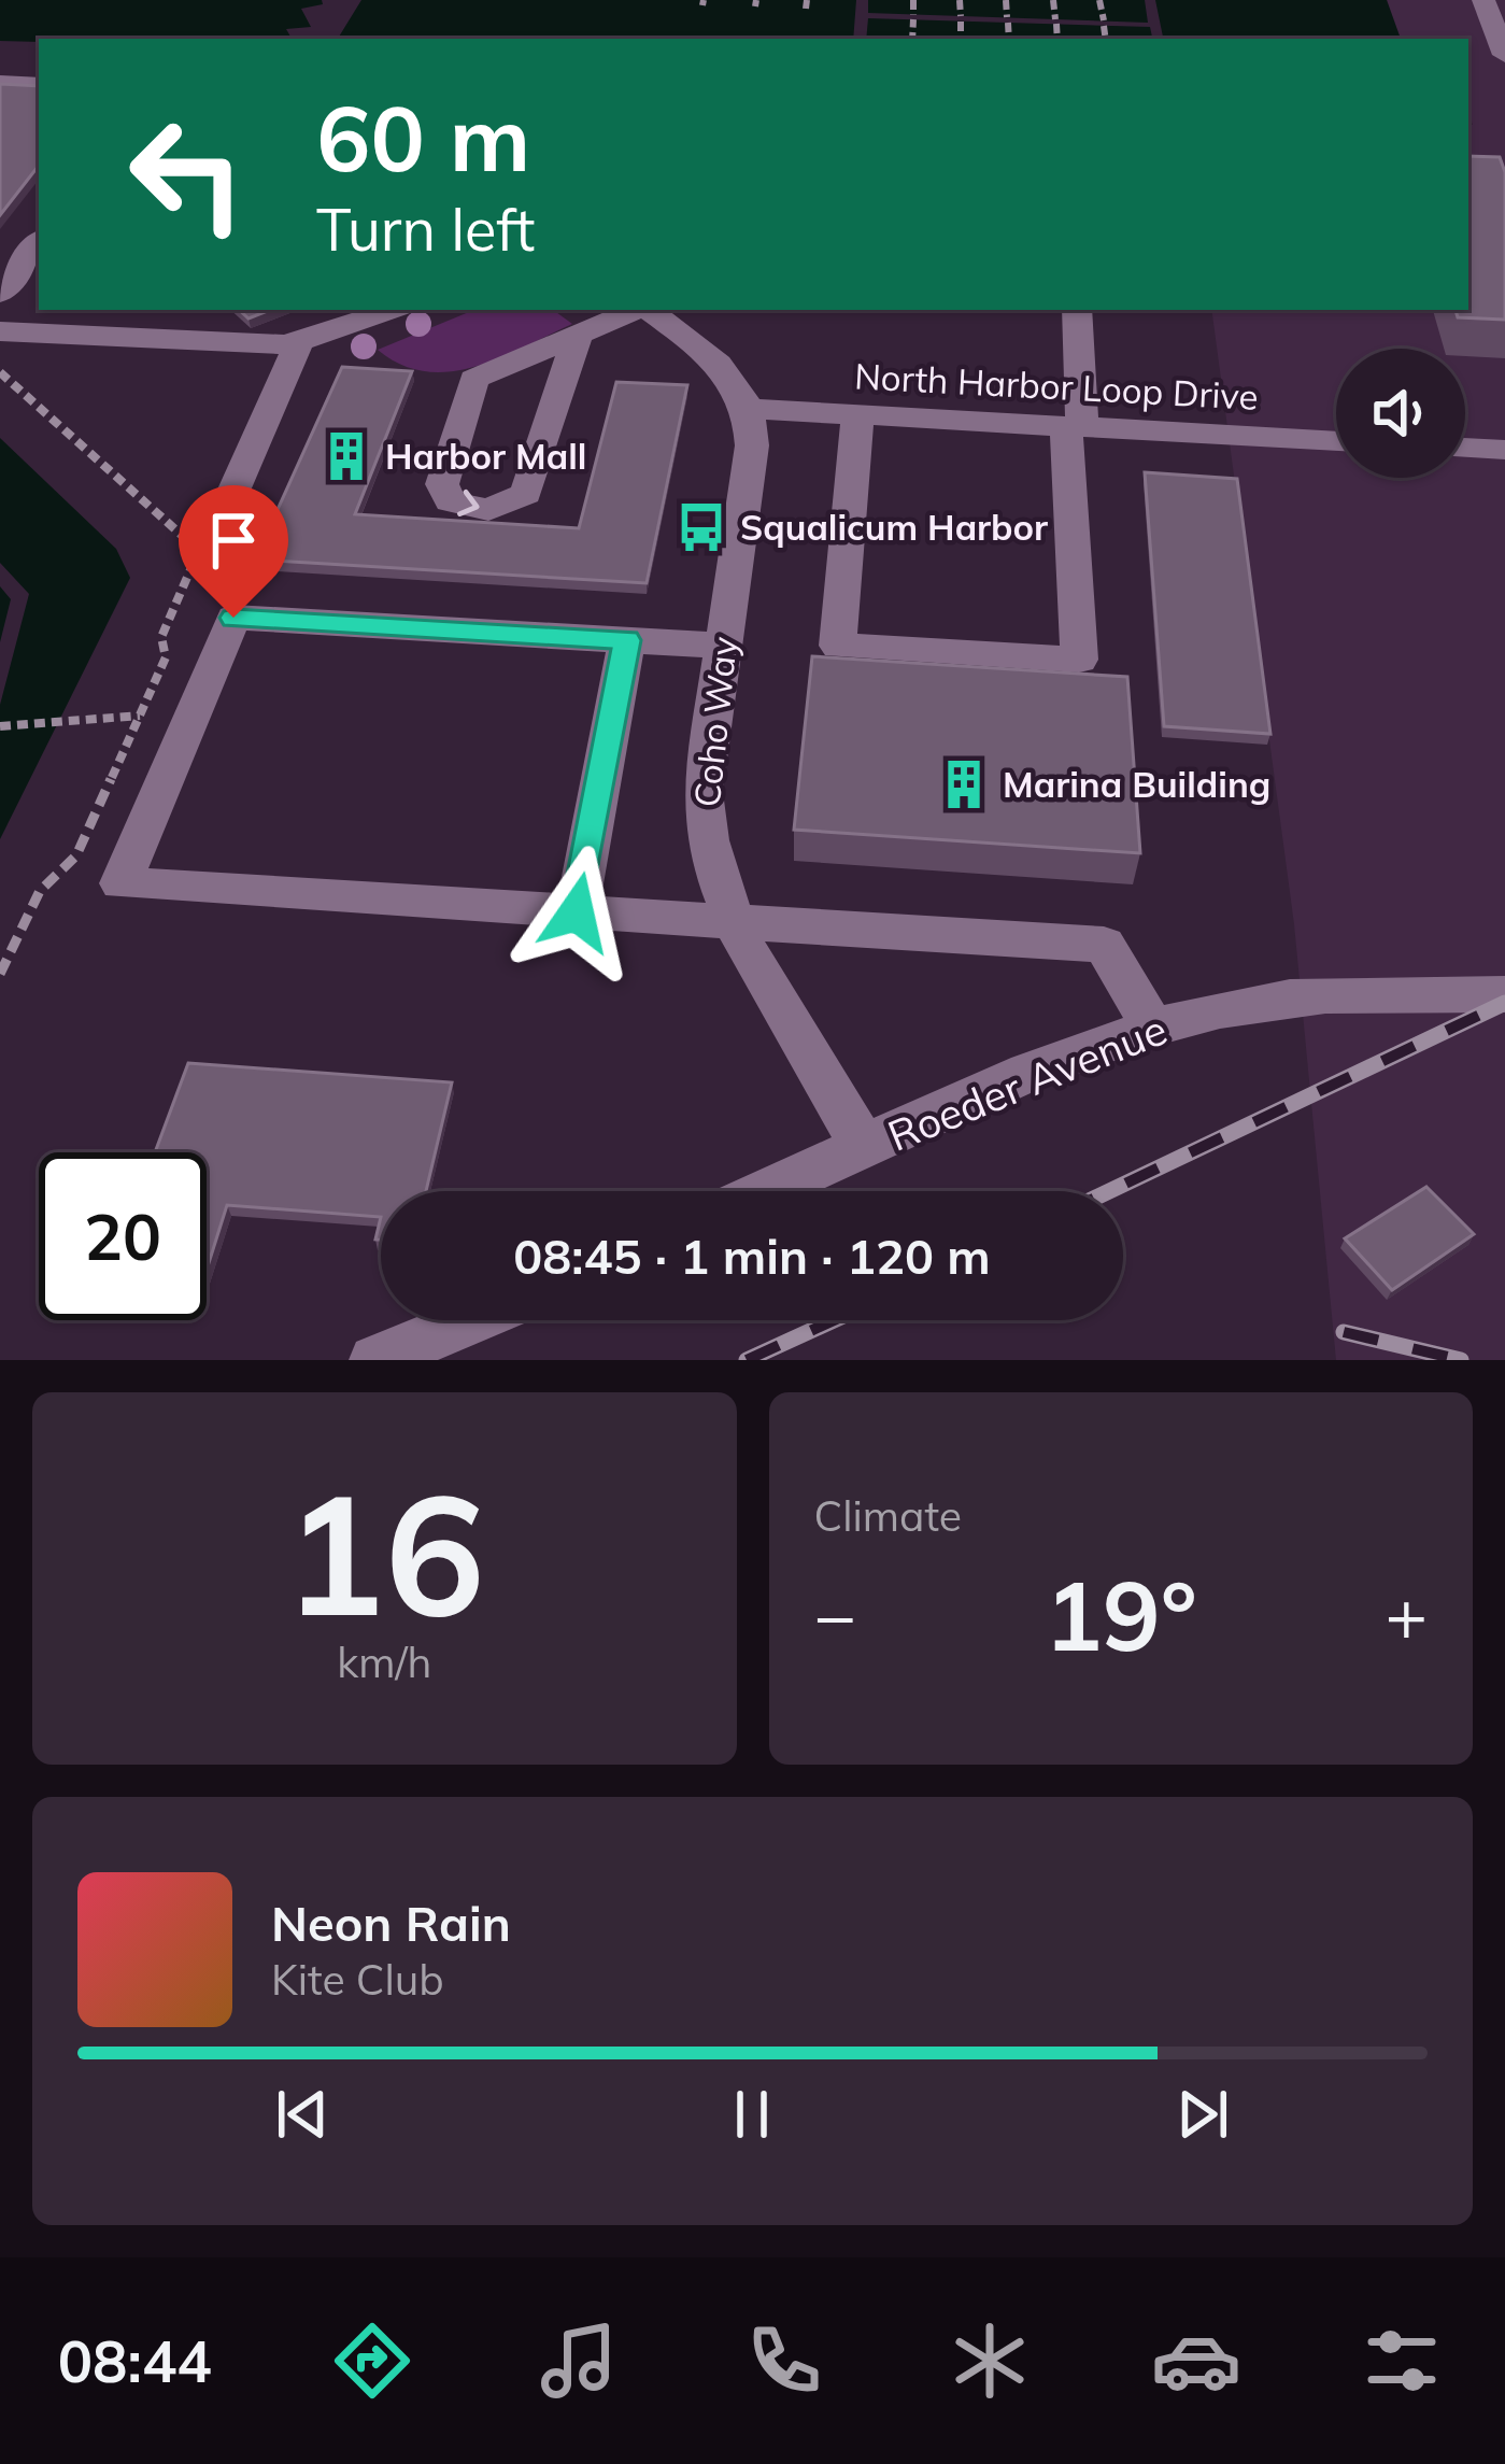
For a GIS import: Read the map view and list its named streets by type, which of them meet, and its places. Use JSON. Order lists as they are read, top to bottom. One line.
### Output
{"streets":{"street":["North Harbor Loop Drive","Coho Way","Roeder Avenue"]},"crossings":[["North Harbor Loop Drive","Coho Way"],["Coho Way","Roeder Avenue"]],"places":{"building":["Harbor Mall","Marina Building"],"bus stop":["Squalicum Harbor"]},"page":{"turn":["60 m","Turn left"],"limit":"20","trip":"08:45 · 1 min · 120 m","tile":[["16","km/h"],"Climate"],"heat":["−","19°","+"],"song":["Neon Rain","Kite Club"],"tabs":"08:44"}}
